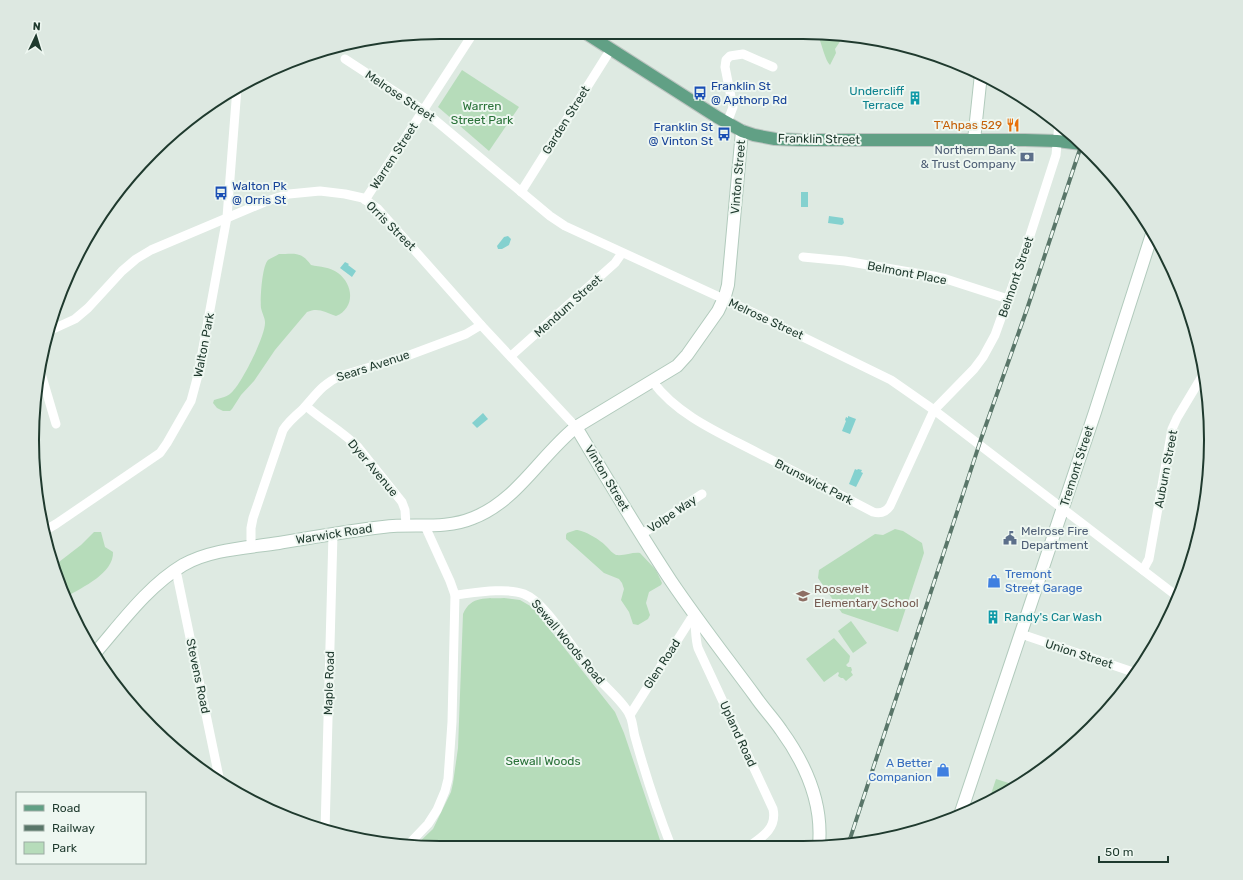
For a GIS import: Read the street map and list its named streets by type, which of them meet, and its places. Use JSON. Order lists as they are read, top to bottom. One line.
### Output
{"streets":{"main road":["Franklin Street"],"street":["Melrose Street","Garden Street","Warren Street","Vinton Street","Orris Street","Belmont Place","Belmont Street","Mendum Street","Walton Park","Sears Avenue","Tremont Street","Dyer Avenue","Auburn Street","Brunswick Park","Volpe Way","Warwick Road","Sewall Woods Road","Union Street","Glen Road","Stevens Road","Maple Road","Upland Road"]},"crossings":[["Melrose Street","Garden Street"],["Melrose Street","Warren Street"],["Melrose Street","Vinton Street"],["Melrose Street","Belmont Street"],["Melrose Street","Mendum Street"],["Melrose Street","Tremont Street"],["Melrose Street","Auburn Street"],["Melrose Street","Brunswick Park"],["Garden Street","Franklin Street"],["Franklin Street","Vinton Street"],["Franklin Street","Belmont Street"],["Warren Street","Orris Street"],["Vinton Street","Orris Street"],["Vinton Street","Brunswick Park"],["Vinton Street","Volpe Way"],["Vinton Street","Warwick Road"],["Vinton Street","Glen Road"],["Vinton Street","Upland Road"],["Orris Street","Mendum Street"],["Orris Street","Walton Park"],["Orris Street","Sears Avenue"],["Orris Street","Warwick Road"],["Belmont Place","Belmont Street"],["Belmont Street","Brunswick Park"],["Sears Avenue","Dyer Avenue"],["Sears Avenue","Warwick Road"],["Tremont Street","Union Street"],["Dyer Avenue","Warwick Road"],["Warwick Road","Stevens Road"],["Warwick Road","Maple Road"],["Sewall Woods Road","Glen Road"],["Glen Road","Upland Road"]],"parks":["Warren Street Park","Sewall Woods"],"places":{"bus stop":["Franklin St @ Apthorp Rd","Franklin St @ Vinton St","Walton Pk @ Orris St"],"building":["Undercliff Terrace","Randy's Car Wash"],"restaurant":["T'Ahpas 529"],"bank":["Northern Bank & Trust Company"],"public building":["Melrose Fire Department"],"shop":["Tremont Street Garage","A Better Companion"],"school or university":["Roosevelt Elementary School"]},"legend":["Road","Railway","Park"],"scale_bar":"50 m","north":"top"}
